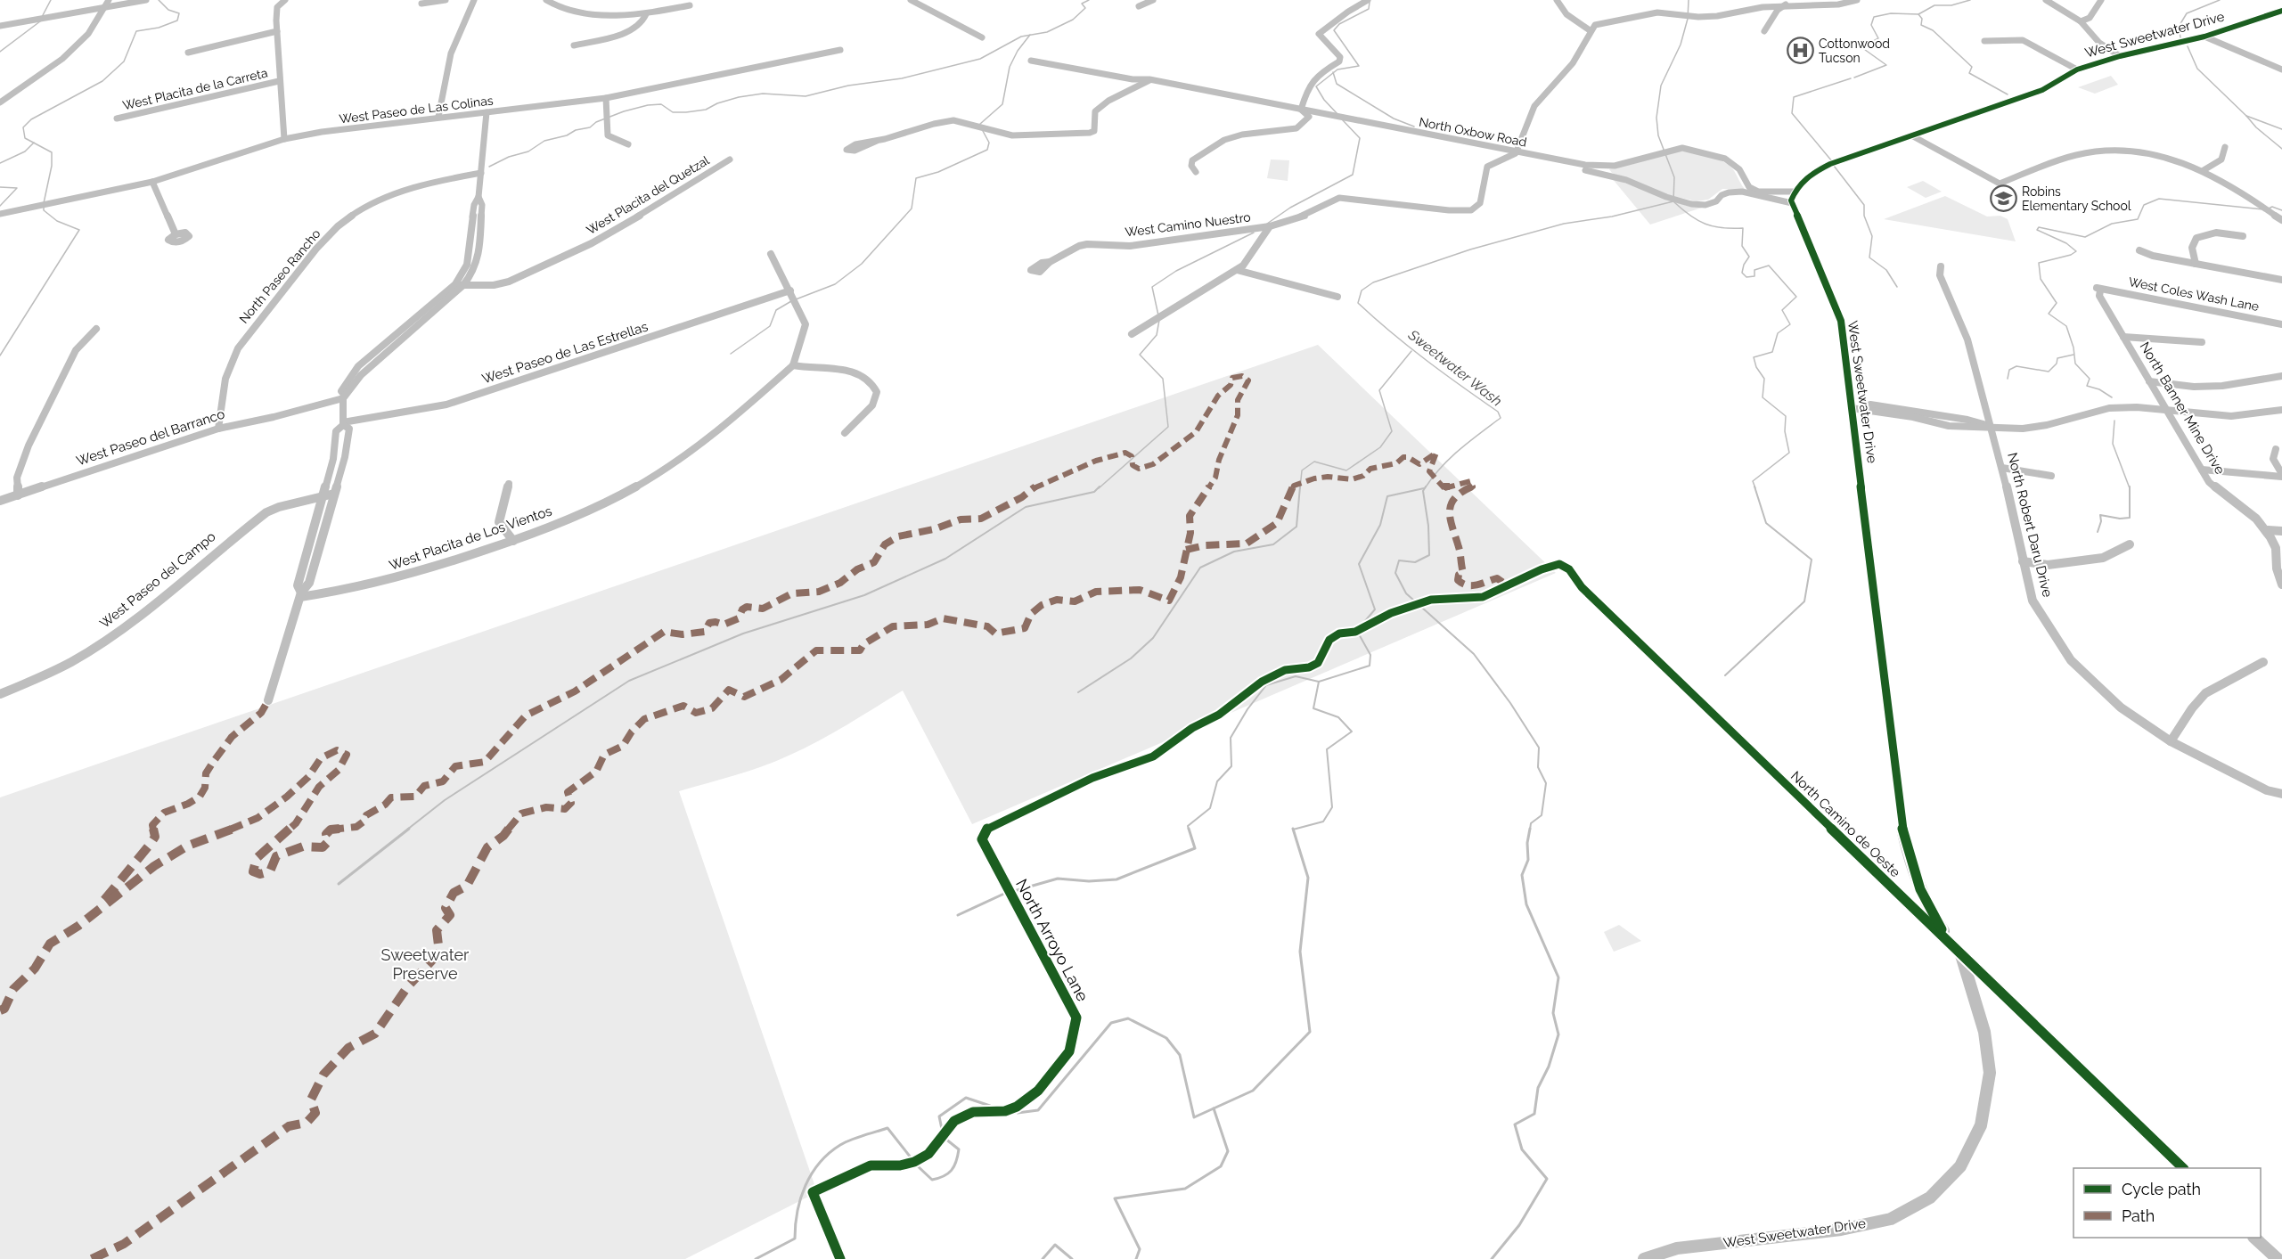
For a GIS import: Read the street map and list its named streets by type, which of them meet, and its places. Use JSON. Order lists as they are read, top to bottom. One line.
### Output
{"streets":{"street":["West Sweetwater Drive","West Placita de la Carreta","West Paseo de Las Colinas","North Oxbow Road","West Placita del Quetzal","West Camino Nuestro","North Paseo Rancho","West Coles Wash Lane","West Paseo de Las Estrellas","North Banner Mine Drive","West Paseo del Barranco","North Robert Daru Drive","West Placita de Los Vientos","West Paseo del Campo","North Camino de Oeste","North Arroyo Lane"]},"crossings":[["West Sweetwater Drive","North Oxbow Road"],["West Sweetwater Drive","North Camino de Oeste"],["North Oxbow Road","West Camino Nuestro"],["North Paseo Rancho","West Paseo del Barranco"],["West Coles Wash Lane","North Banner Mine Drive"],["North Camino de Oeste","North Arroyo Lane"]],"water":["Sweetwater Wash"],"parks":["Sweetwater Preserve"],"places":{"hospital":["Cottonwood Tucson"],"school or university":["Robins Elementary School"]},"legend":["Cycle path","Path"]}
